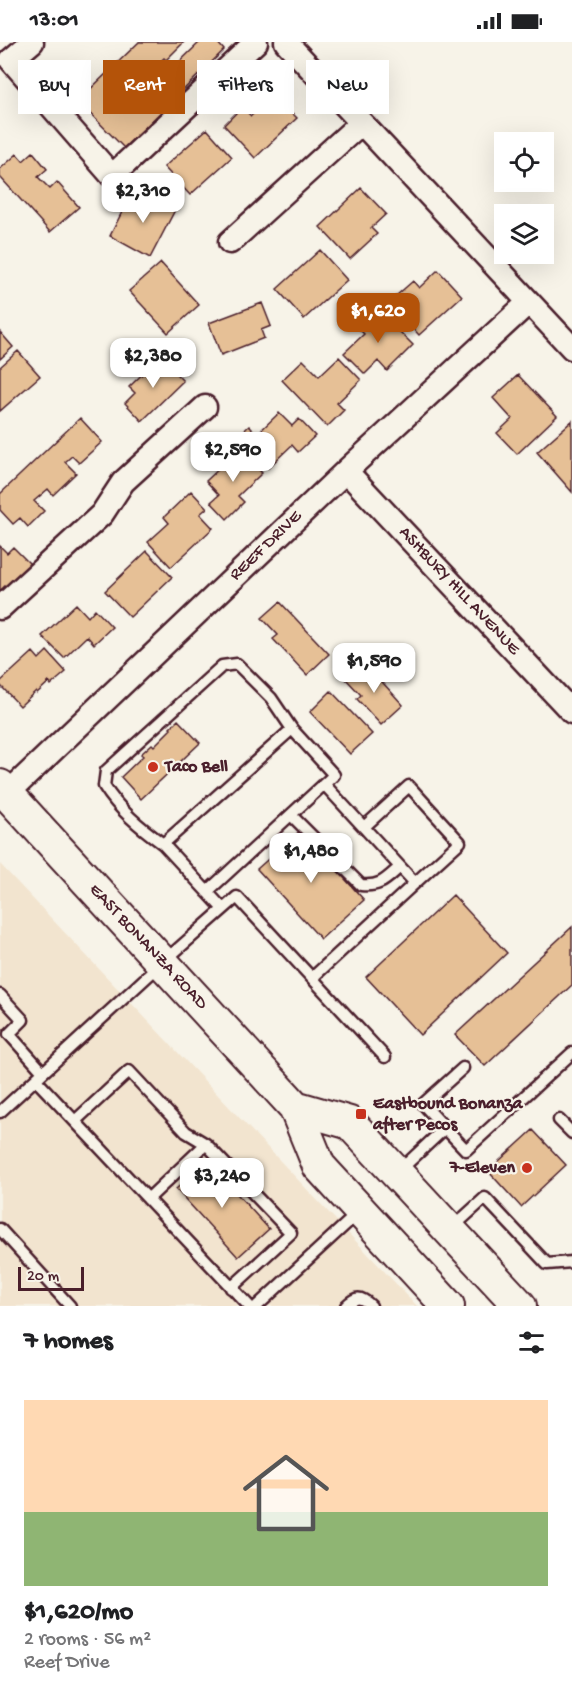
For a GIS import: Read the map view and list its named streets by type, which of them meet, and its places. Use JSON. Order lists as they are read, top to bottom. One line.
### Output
{"streets":{"main road":["EAST BONANZA ROAD"],"street":["REEF DRIVE","ASHBURY HILL AVENUE"]},"crossings":[["REEF DRIVE","ASHBURY HILL AVENUE"],["REEF DRIVE","EAST BONANZA ROAD"]],"places":{"other":["Taco Bell","7-Eleven"],"transit":["Eastbound Bonanza after Pecos"]},"scale_bar":"20 m","page":{"status":"13:01","chip":["Buy","Rent","Filters","New"],"price":["$2,310","$1,620","$2,380","$2,590","$1,590","$1,480","$3,240"],"scale":"20 m","heading":"7 homes","list":[{"name":"$1,620/mo","note":"2 rooms · 56 m² · Reef Drive"}]}}
